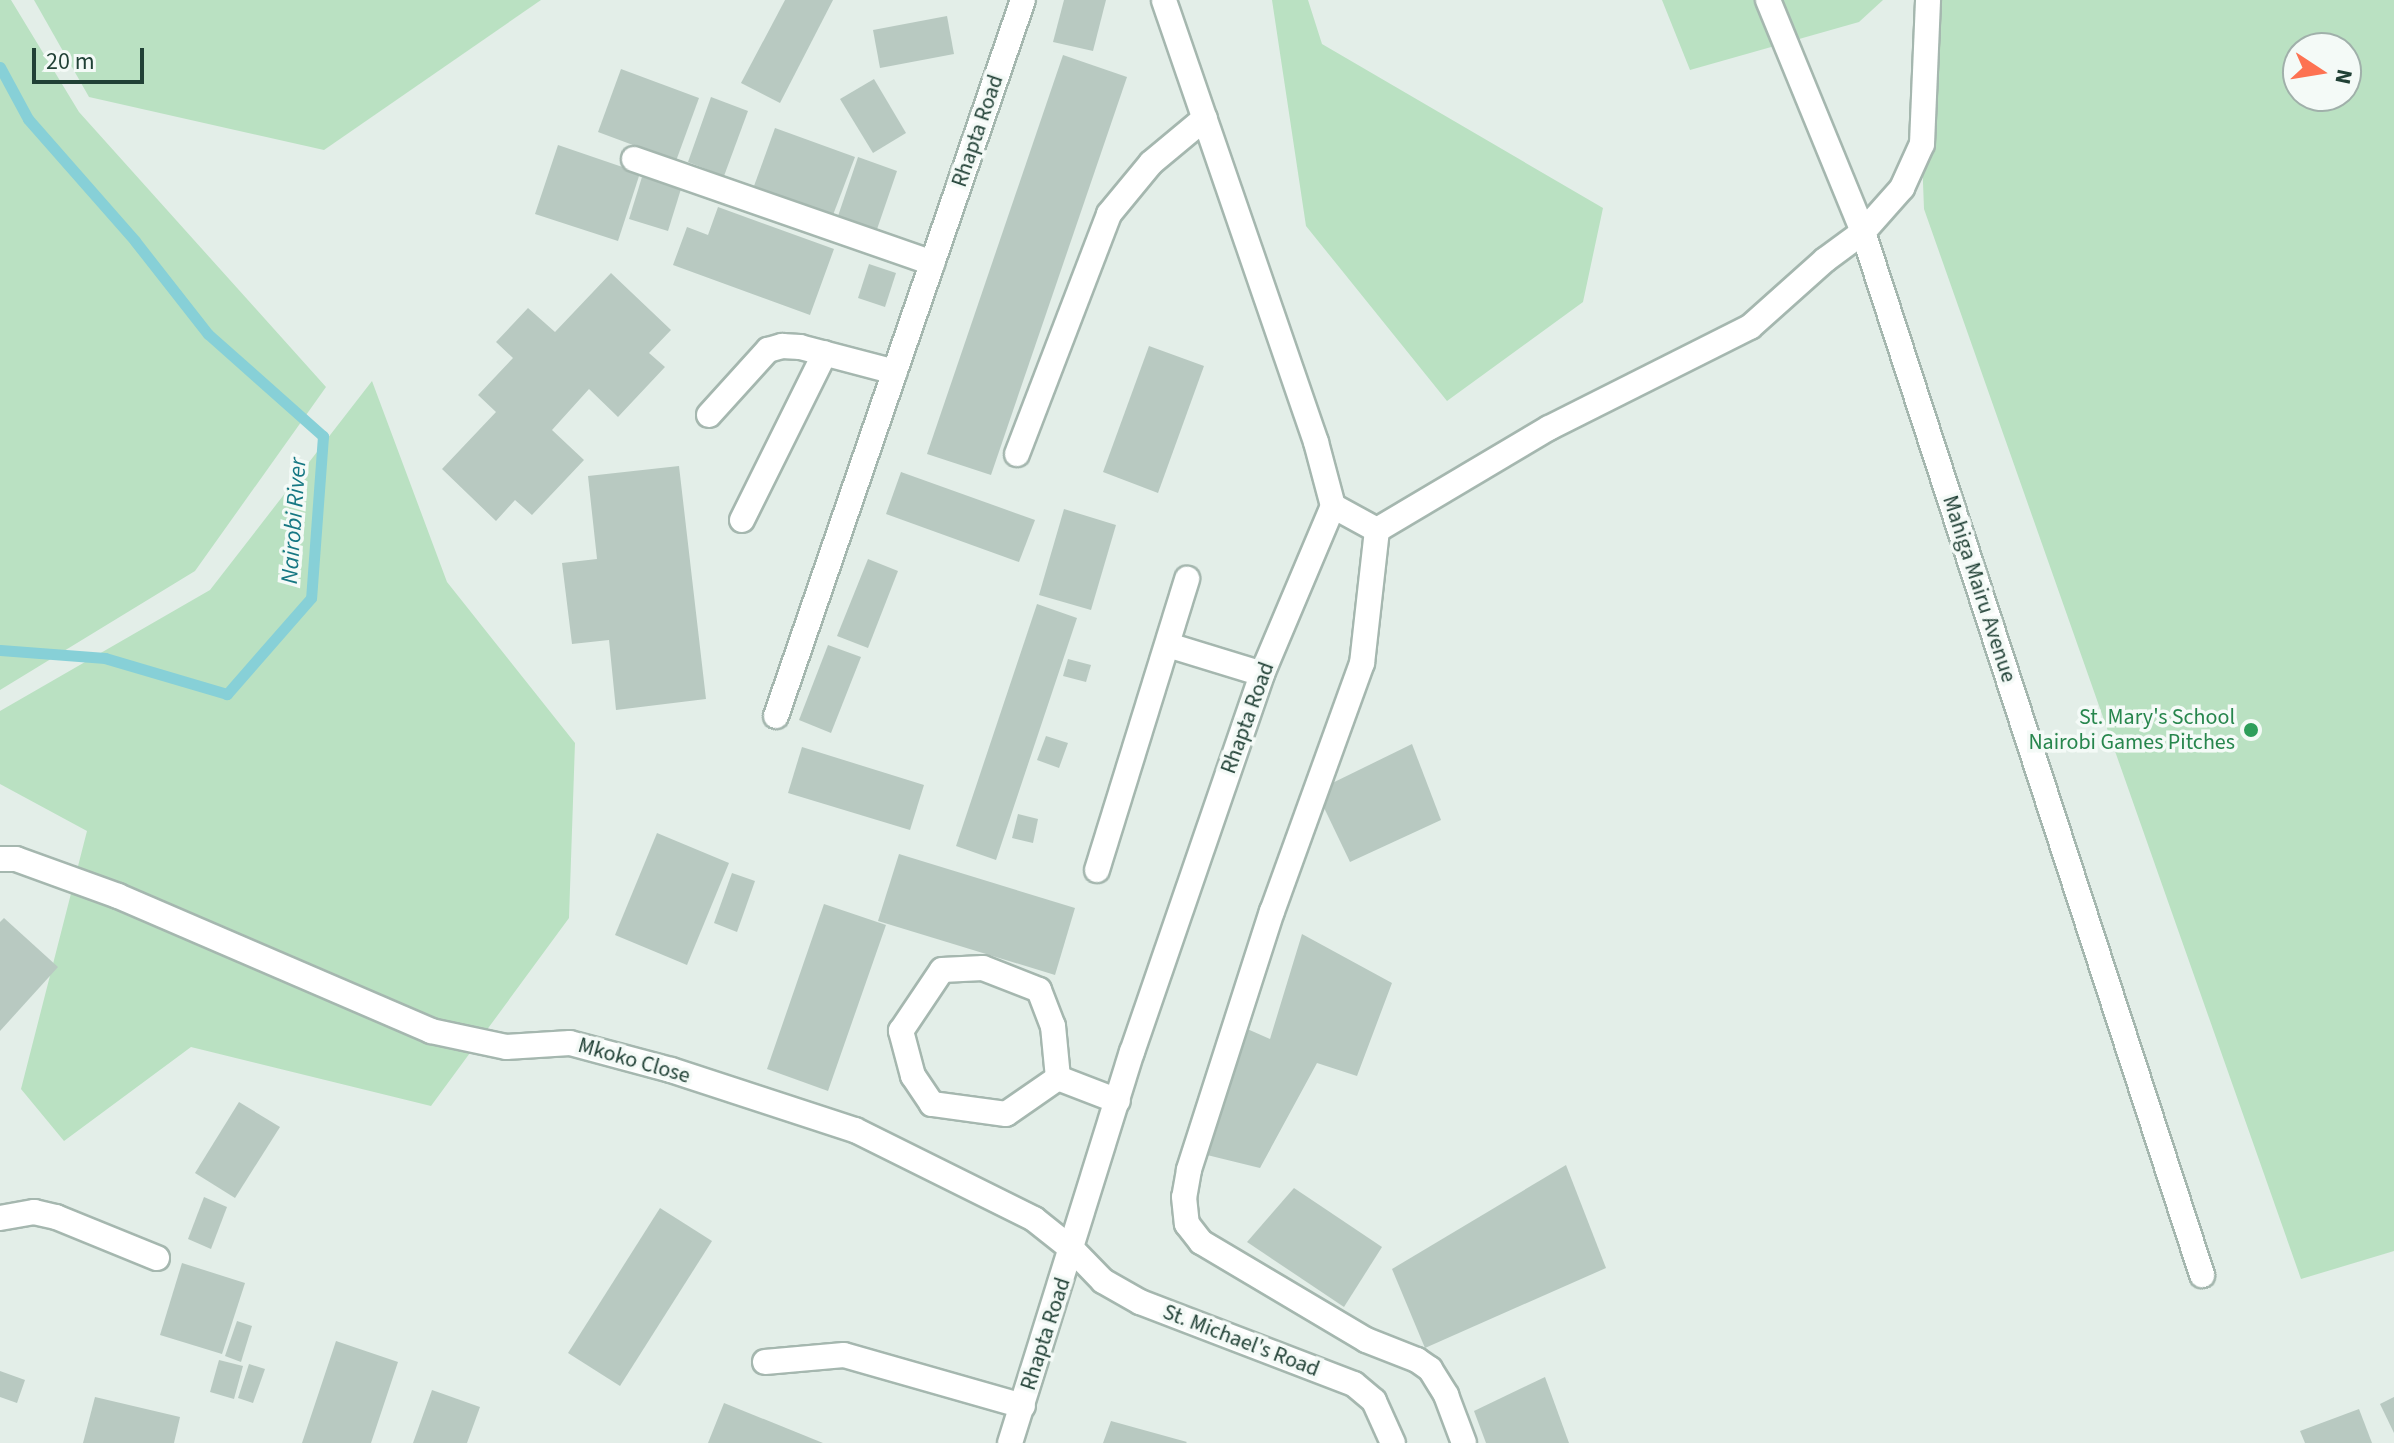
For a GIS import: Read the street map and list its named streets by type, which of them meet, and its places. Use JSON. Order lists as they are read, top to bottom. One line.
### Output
{"streets":{"street":["Rhapta Road","Mahiga Mairu Avenue","Mkoko Close","St. Michael's Road"]},"crossings":[["Rhapta Road","Mkoko Close"],["Rhapta Road","St. Michael's Road"],["Mkoko Close","St. Michael's Road"]],"water":["Nairobi River"],"places":["St. Mary's School Nairobi Games Pitches"],"scale_bar":"20 m","north":"right"}
